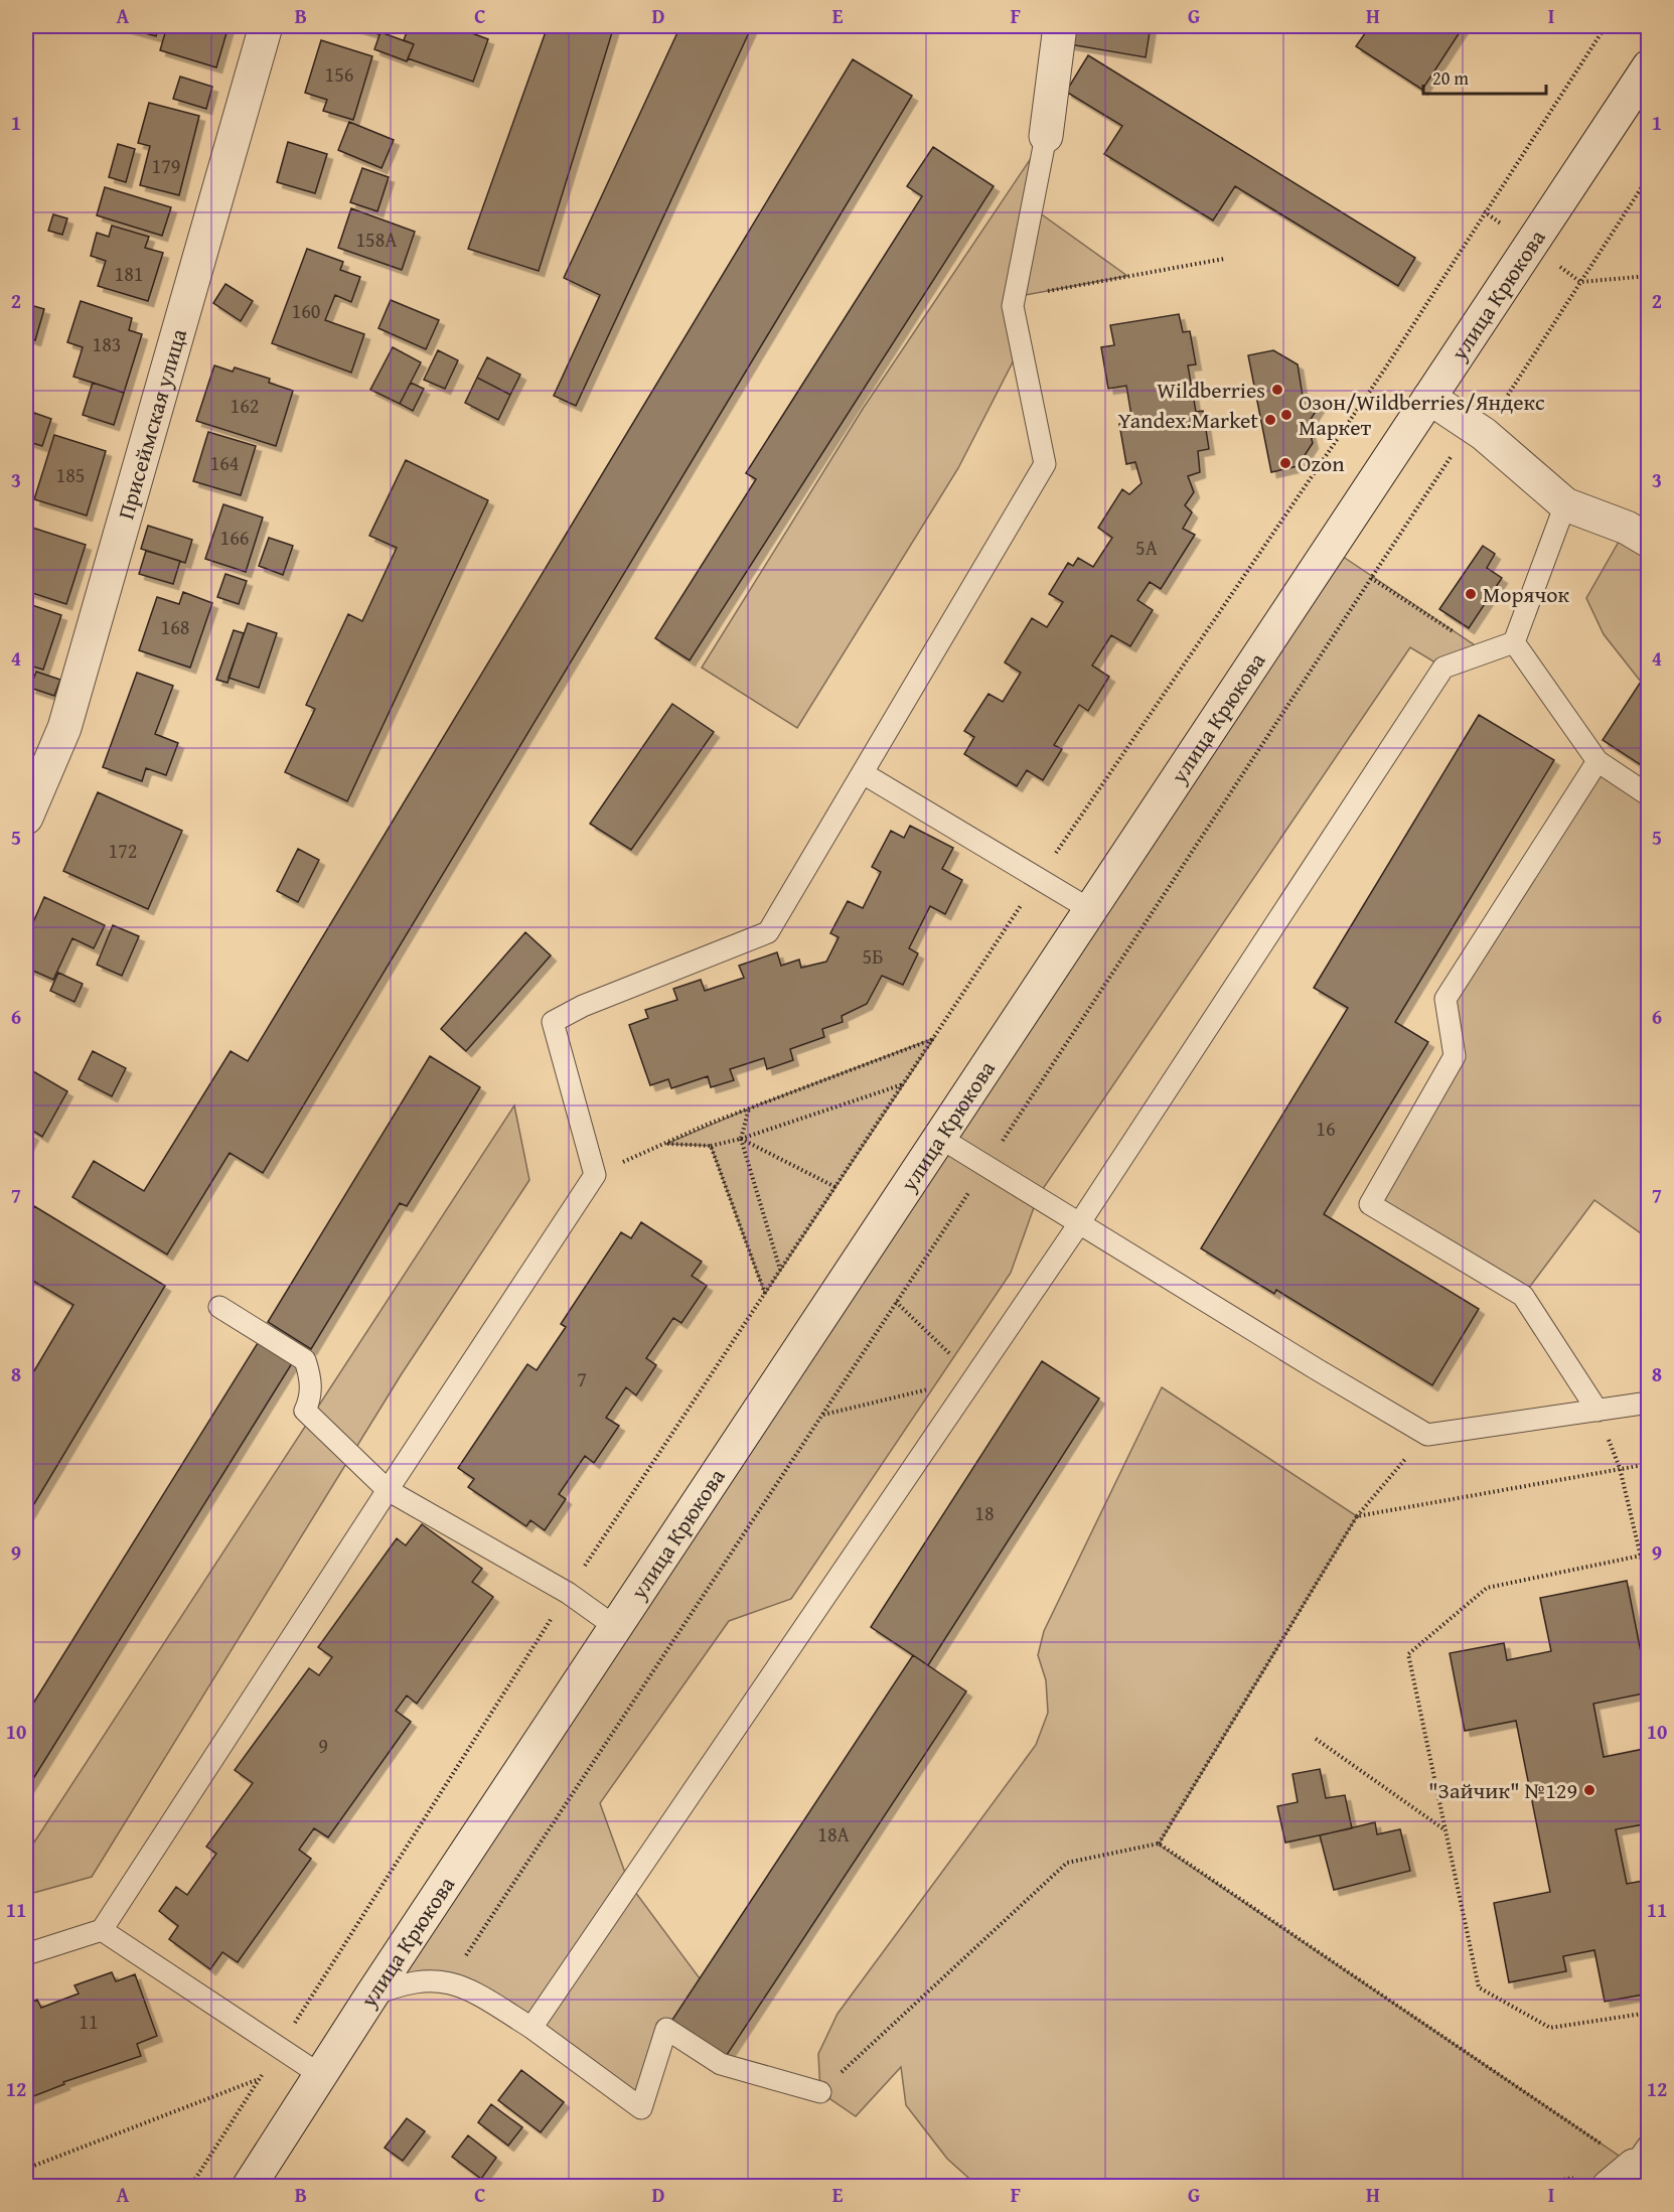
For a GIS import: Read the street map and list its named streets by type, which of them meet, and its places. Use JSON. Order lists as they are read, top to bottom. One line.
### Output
{"streets":{"main road":["улица Крюкова","Присеймская улица"]},"places":["Wildberries","Озон/Wildberries/Яндекс Маркет","Yandex.Market","Ozon","Морячок","\"Зайчик\" №129"],"house_numbers":["156","179","158А","181","160","183","162","164","185","166","5А","168","172","5Б","16","7","18","9","18А","11"],"scale_bar":"20 m","grid":{"columns":["A","B","C","D","E","F","G","H","I"],"rows":["1","2","3","4","5","6","7","8","9","10","11","12"]}}
